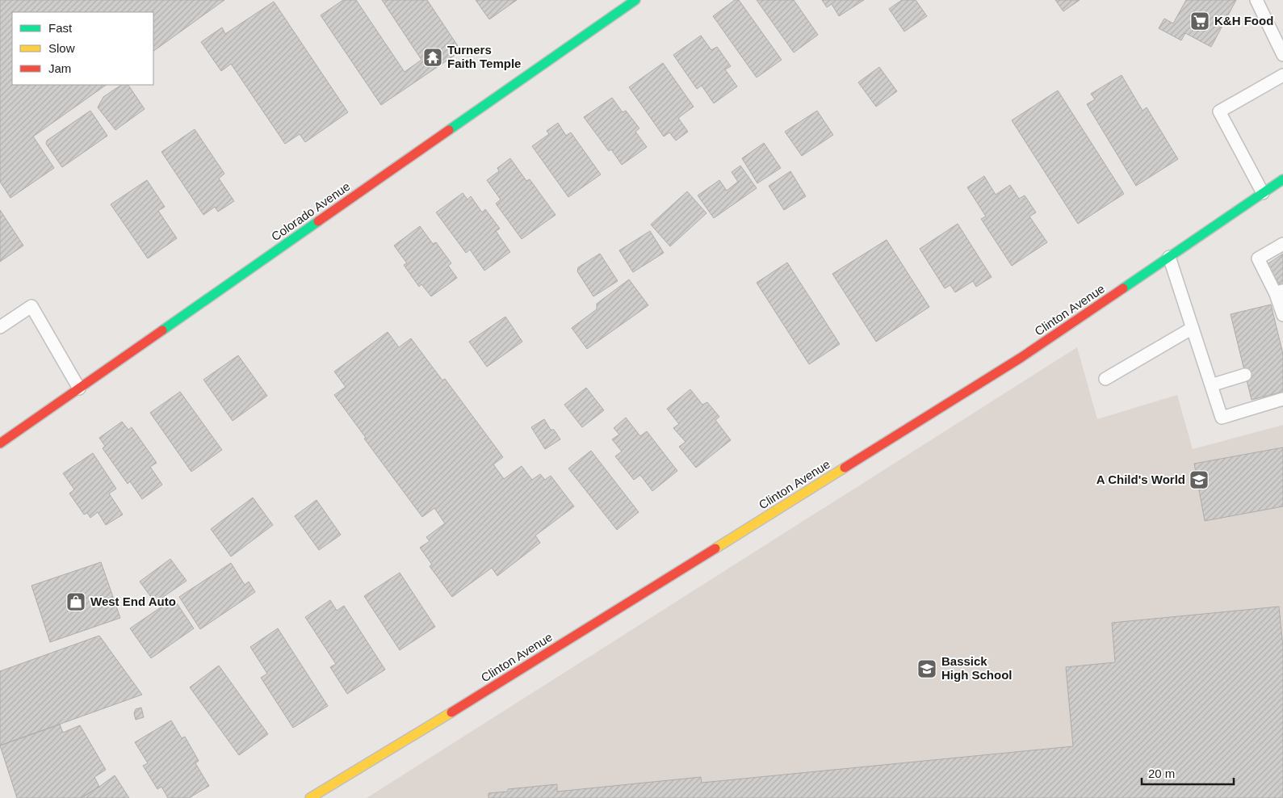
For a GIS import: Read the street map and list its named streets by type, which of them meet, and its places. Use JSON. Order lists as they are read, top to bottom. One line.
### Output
{"streets":{"street":["Colorado Avenue","Clinton Avenue"]},"places":{"supermarket":["K&H Food"],"temple":["Turners Faith Temple"],"school or university":["A Child's World","Bassick High School"],"shop":["West End Auto"]},"legend":["Fast","Slow","Jam"],"scale_bar":"20 m"}
